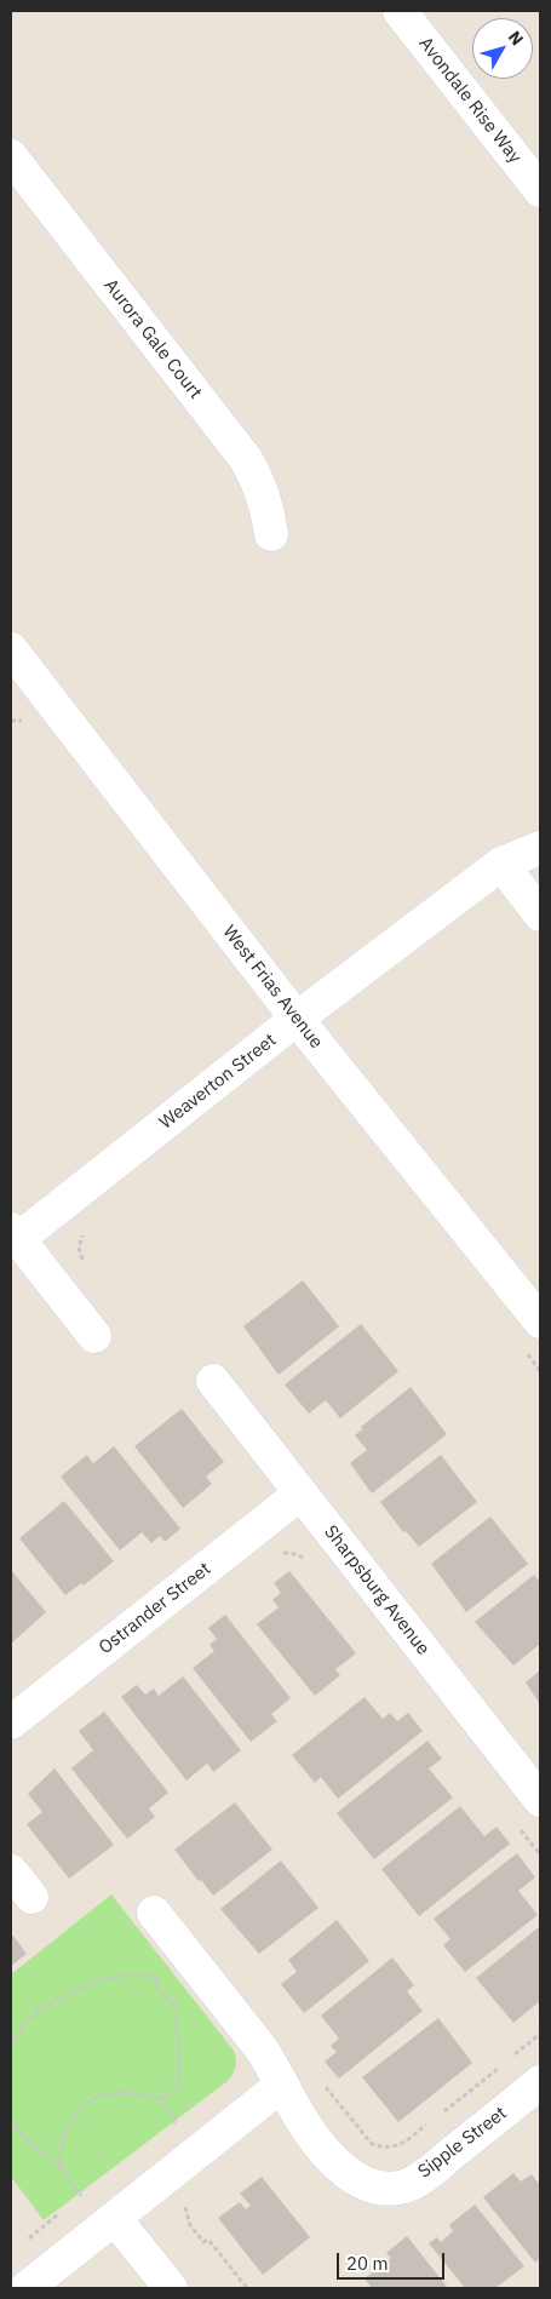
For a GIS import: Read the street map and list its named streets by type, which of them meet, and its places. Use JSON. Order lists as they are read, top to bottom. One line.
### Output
{"streets":{"street":["Avondale Rise Way","Aurora Gale Court","West Frias Avenue","Weaverton Street","Sharpsburg Avenue","Ostrander Street","Sipple Street"]},"crossings":[["West Frias Avenue","Weaverton Street"],["Sharpsburg Avenue","Ostrander Street"]],"scale_bar":"20 m","north":"top right"}
